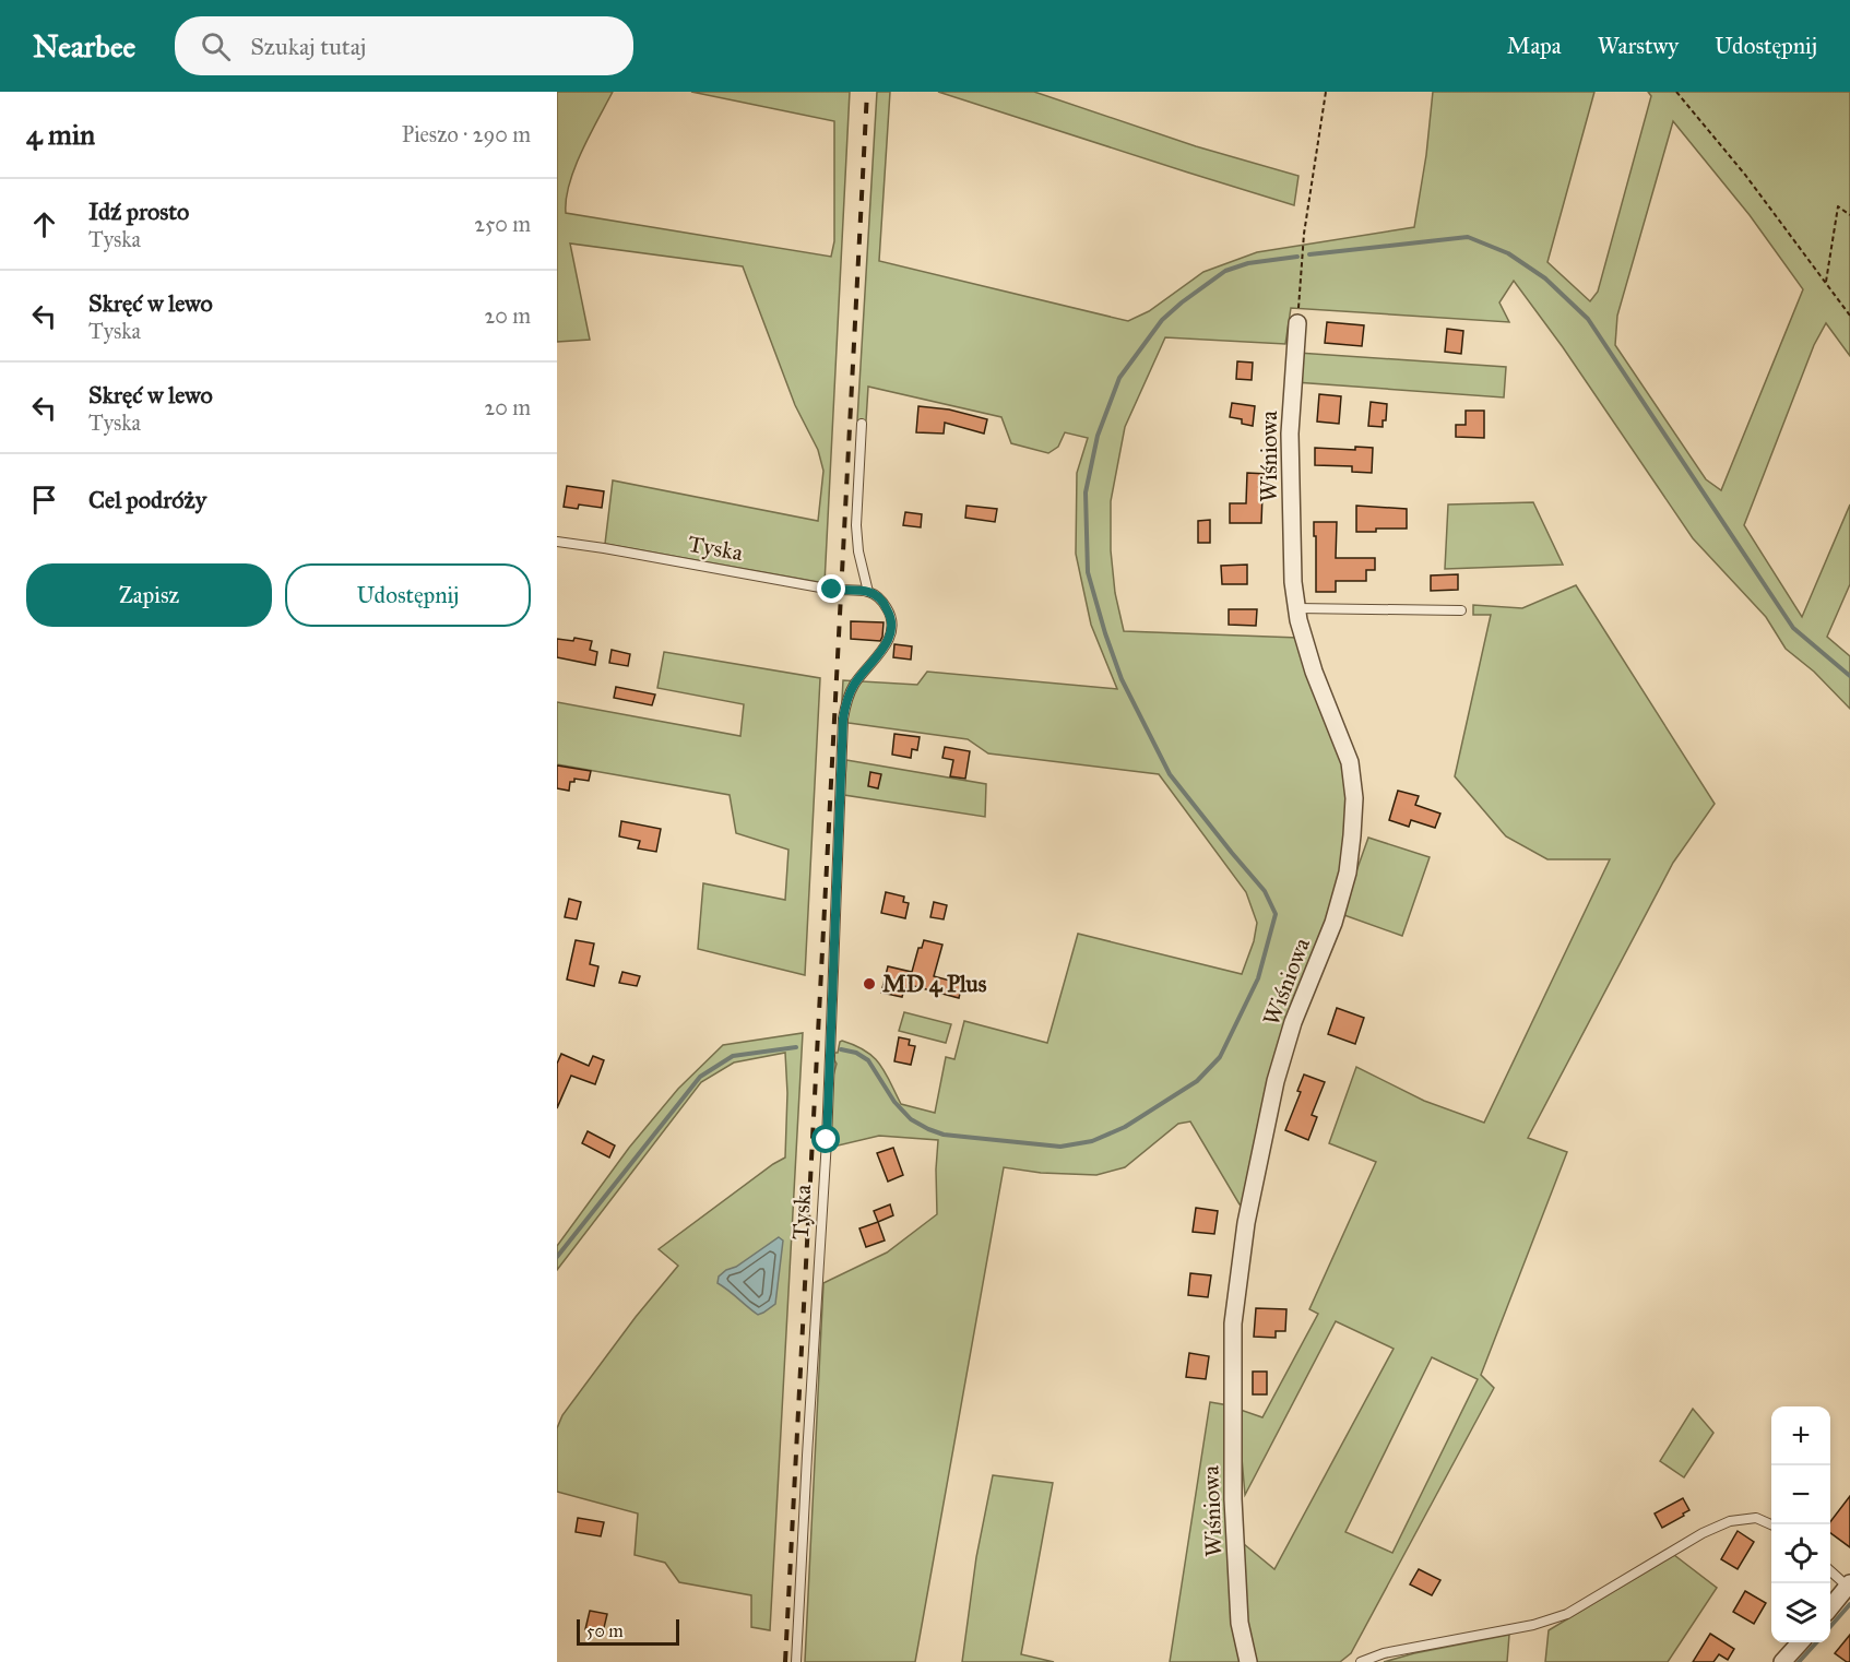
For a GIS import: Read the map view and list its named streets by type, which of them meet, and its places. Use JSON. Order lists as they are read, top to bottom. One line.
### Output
{"streets":{"street":["Wiśniowa"],"lane":["Tyska"]},"places":["MD 4 Plus"],"scale_bar":"50 m","page":{"header":"Nearbee","search":"Szukaj tutaj","nav":["Mapa","Warstwy","Udostępnij"],"heading":["4 min","Pieszo · 290 m"],"list":[["Idź prosto","Tyska","250 m"],["Skręć w lewo","Tyska","20 m"],["Skręć w lewo","Tyska","20 m"],"Cel podróży"],"buttons":["Zapisz","Udostępnij"],"map_buttons":["+","−"],"scale":"50 m"}}
